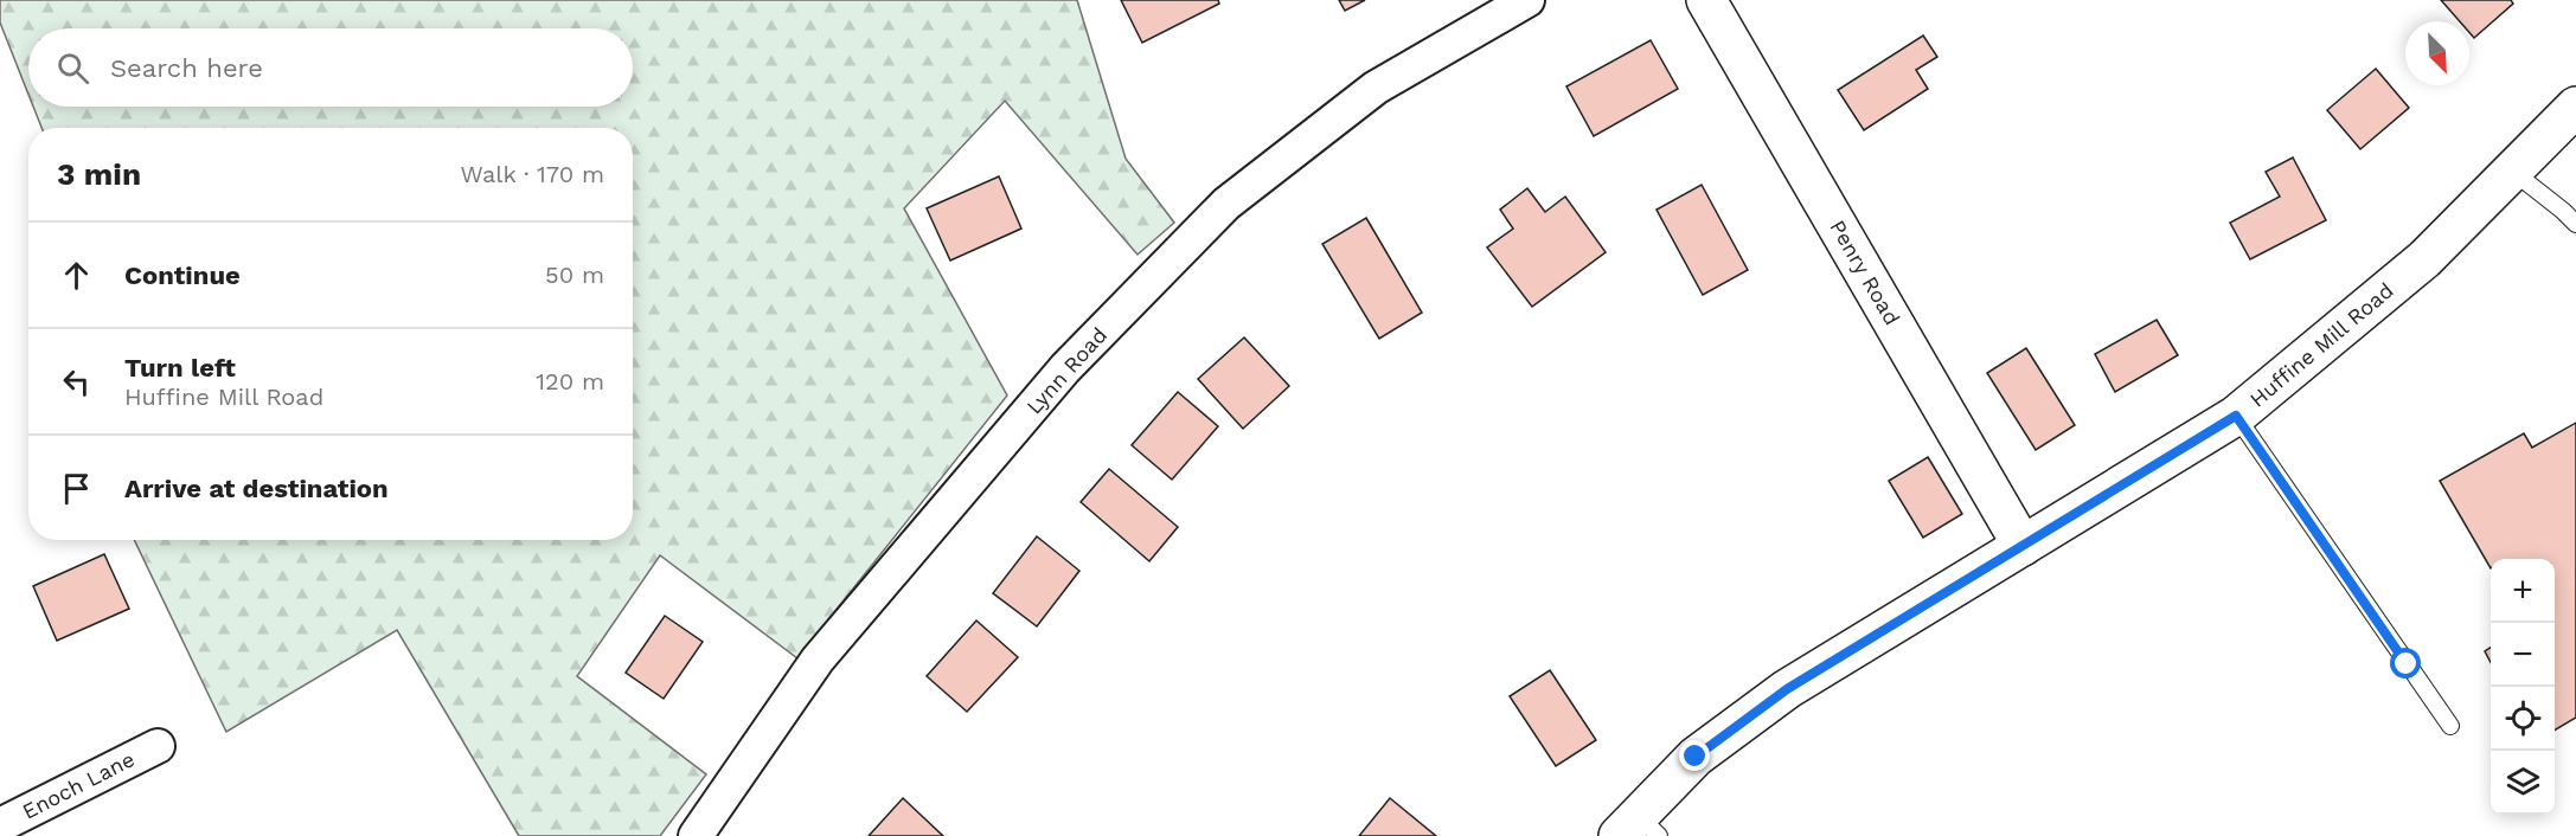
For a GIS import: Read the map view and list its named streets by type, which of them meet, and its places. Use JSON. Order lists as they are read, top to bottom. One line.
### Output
{"streets":{"main road":["Penry Road","Huffine Mill Road"],"street":["Lynn Road","Enoch Lane"]},"crossings":[["Penry Road","Huffine Mill Road"]],"north":"bottom right","page":{"search":"Search here","heading":["3 min","Walk · 170 m"],"list":[["Continue","50 m"],["Turn left","Huffine Mill Road","120 m"],"Arrive at destination"],"map_buttons":["+","−"]}}
